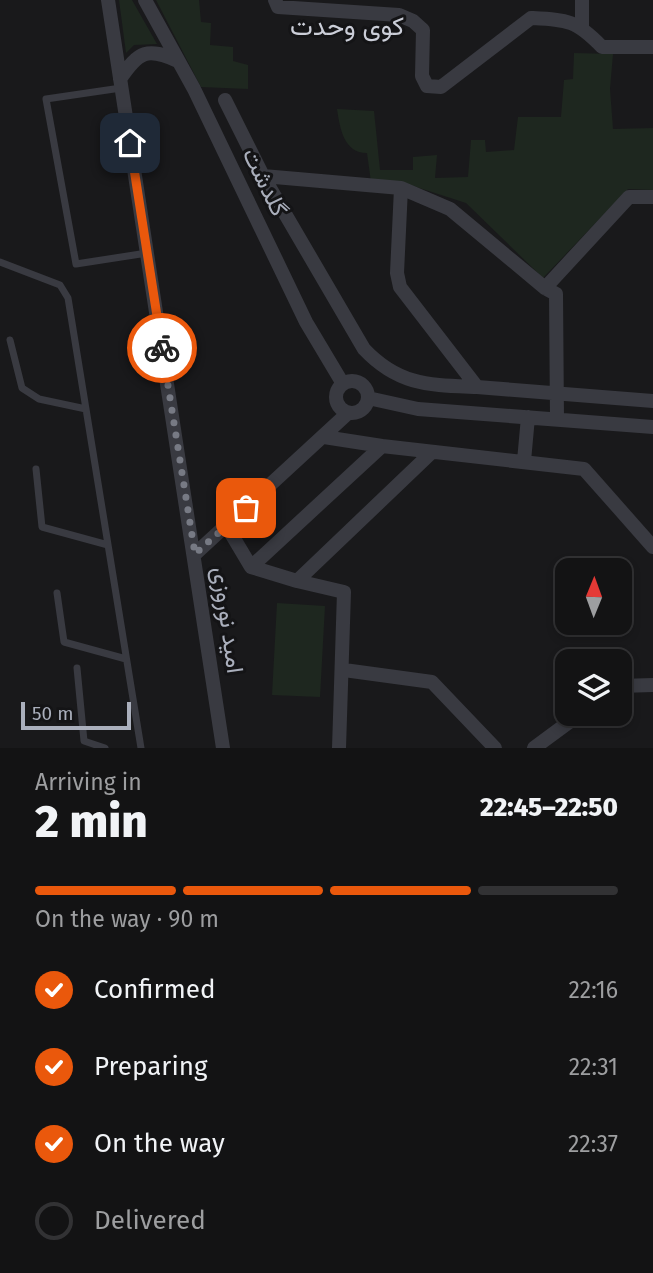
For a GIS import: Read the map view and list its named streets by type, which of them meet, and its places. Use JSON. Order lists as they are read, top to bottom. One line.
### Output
{"streets":{"street":["گلدشت","امید نوروزی"]},"districts":["کوی وحدت"],"scale_bar":"50 m","north":"top","page":{"scale":"50 m","heading":["2 min","Arriving in","22:45–22:50"],"bar":"On the way · 90 m","list":[["Confirmed","22:16"],["Preparing","22:31"],["On the way","22:37"],"Delivered"]}}
